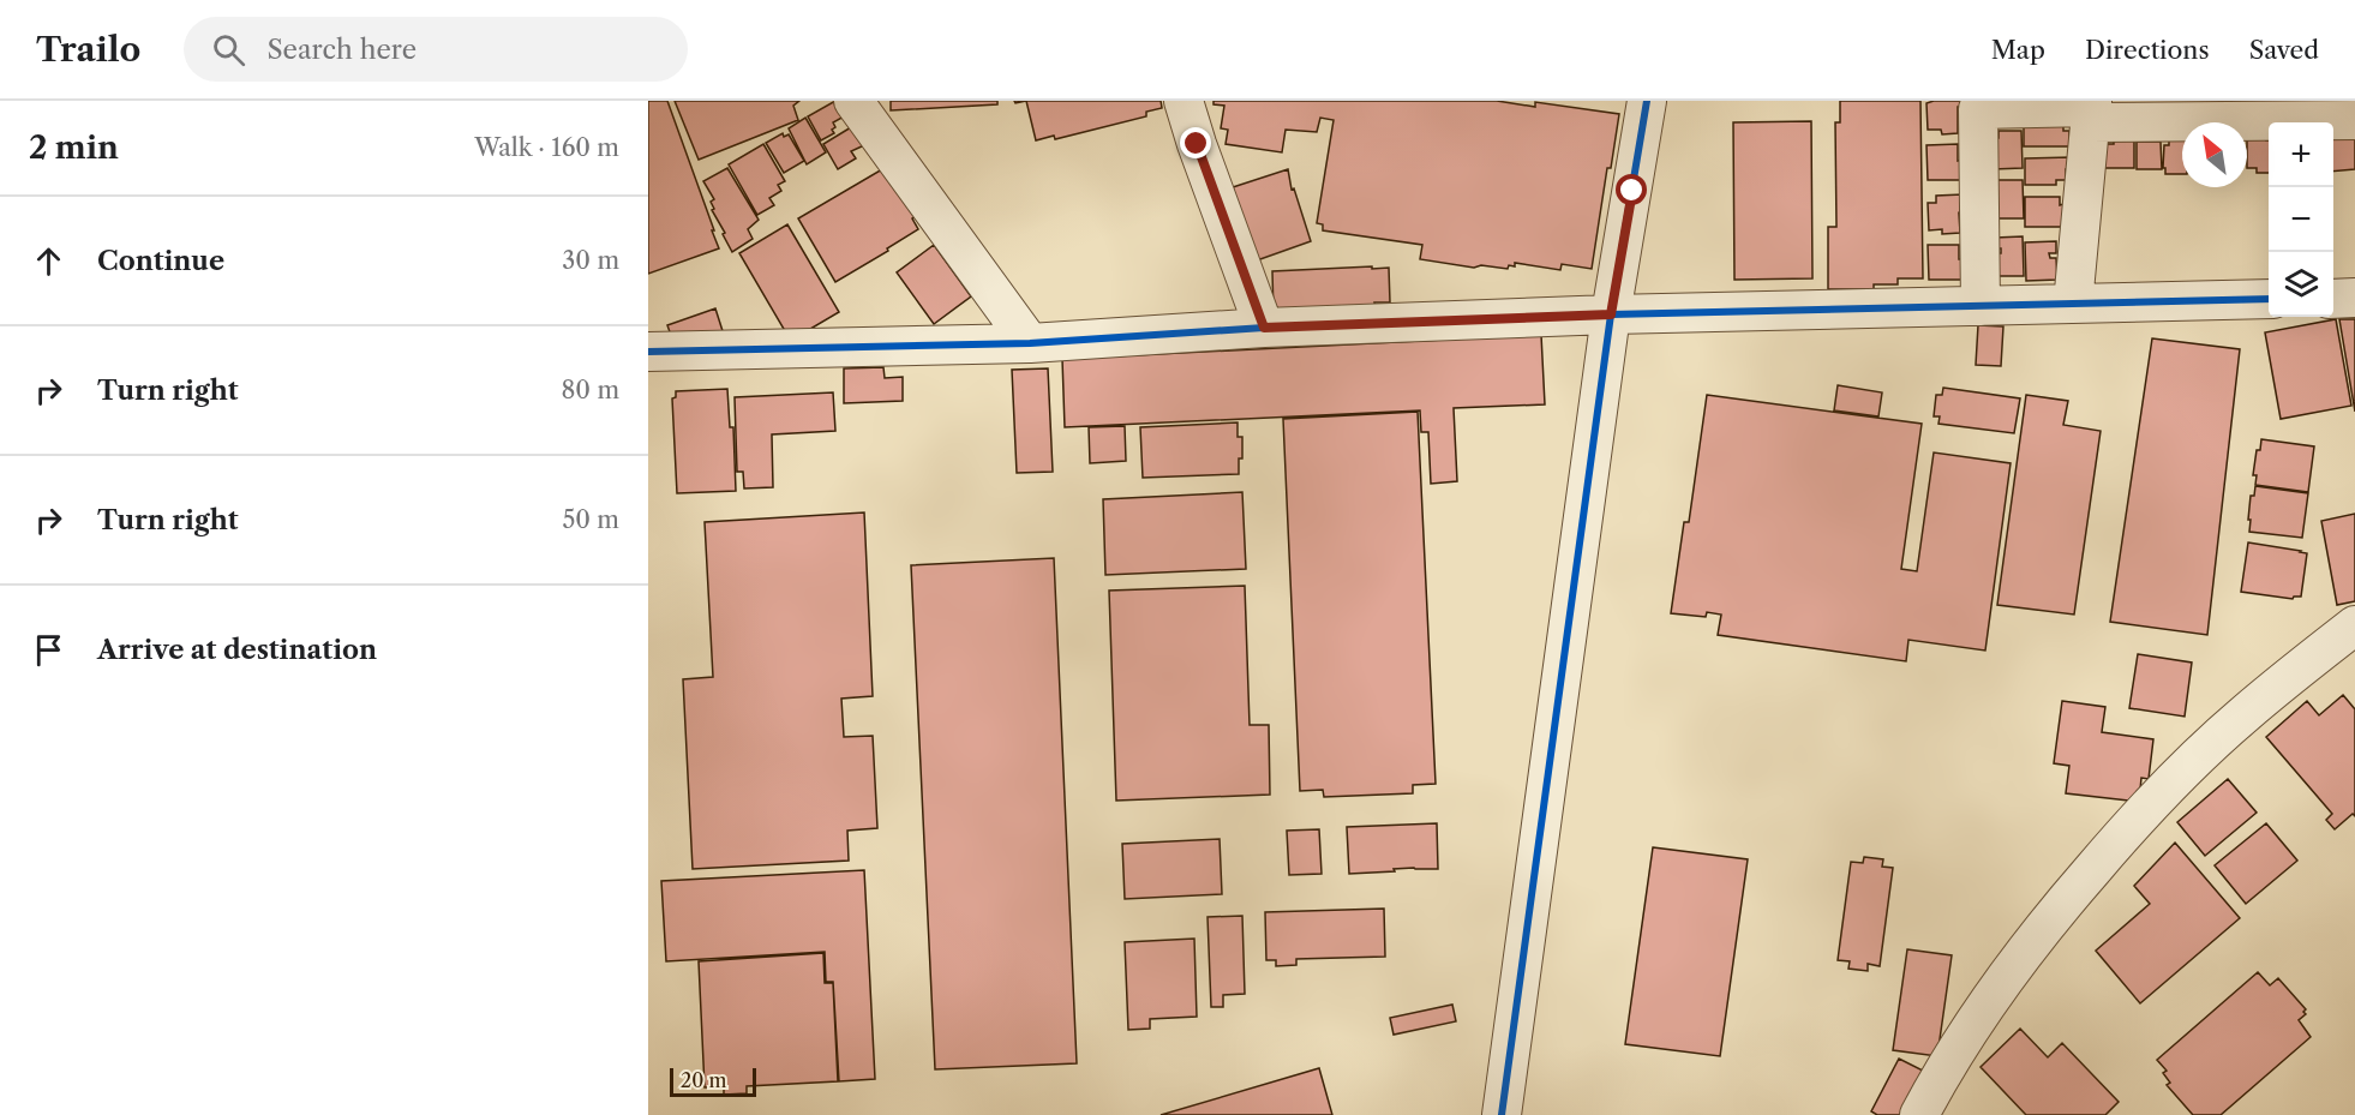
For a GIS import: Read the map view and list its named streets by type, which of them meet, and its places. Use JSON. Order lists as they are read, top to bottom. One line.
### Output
{"scale_bar":"20 m","north":"top left","page":{"header":"Trailo","search":"Search here","nav":["Map","Directions","Saved"],"heading":["2 min","Walk · 160 m"],"map_buttons":["+","−"],"list":[["Continue","30 m"],["Turn right","80 m"],["Turn right","50 m"],"Arrive at destination"],"scale":"20 m"}}
